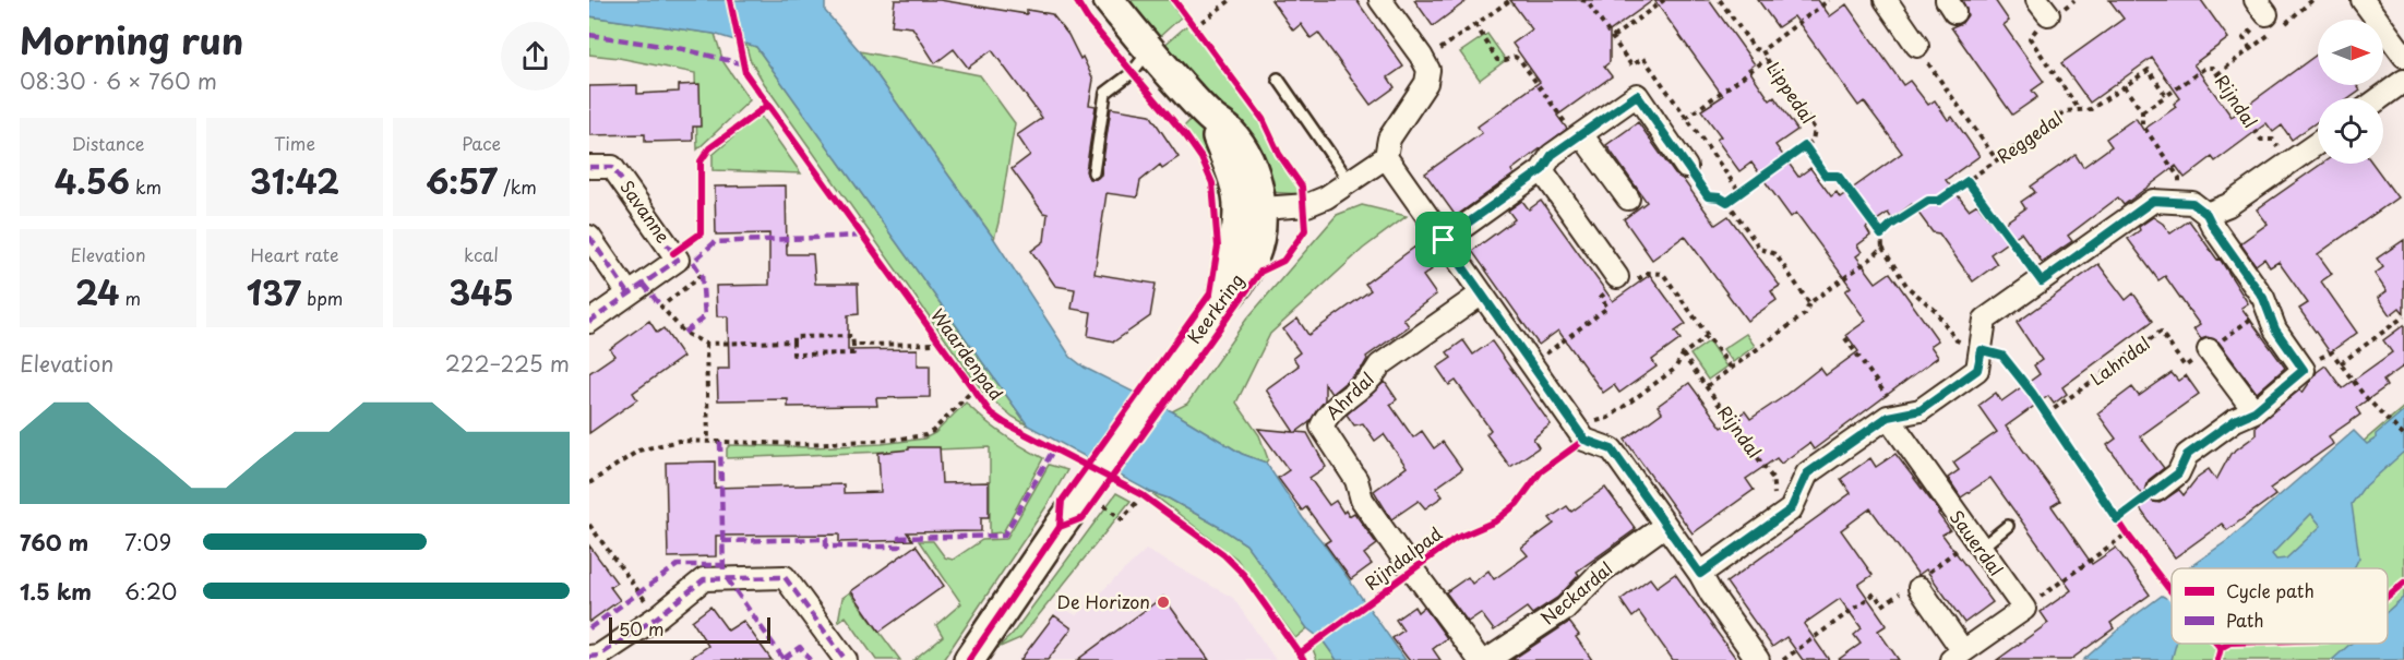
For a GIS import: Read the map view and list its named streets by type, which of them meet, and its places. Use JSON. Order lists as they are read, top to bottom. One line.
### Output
{"streets":{"street":["Savanne","Keerkring","Ahrdal","Sauerdal","Neckardal"],"path":["Lippedal","Rijndal","Reggedal","Lahndal"],"cycle path":["Waardenpad","Rijndalpad"]},"crossings":[["Rijndal","Reggedal"]],"places":["De Horizon"],"legend":["Cycle path","Path"],"scale_bar":"50 m","north":"right","page":{"heading":["Morning run","08:30 · 6 × 760 m"],"stats":[["Distance","4.56 km"],["Time","31:42"],["Pace","6:57 /km"],["Elevation","24 m"],["Heart rate","137 bpm"],["kcal","345"]],"chart":["Elevation","222–225 m"],"list":[{"name":"760 m","note":"7:09"},{"name":"1.5 km","note":"6:20"}],"scale":"50 m"}}
